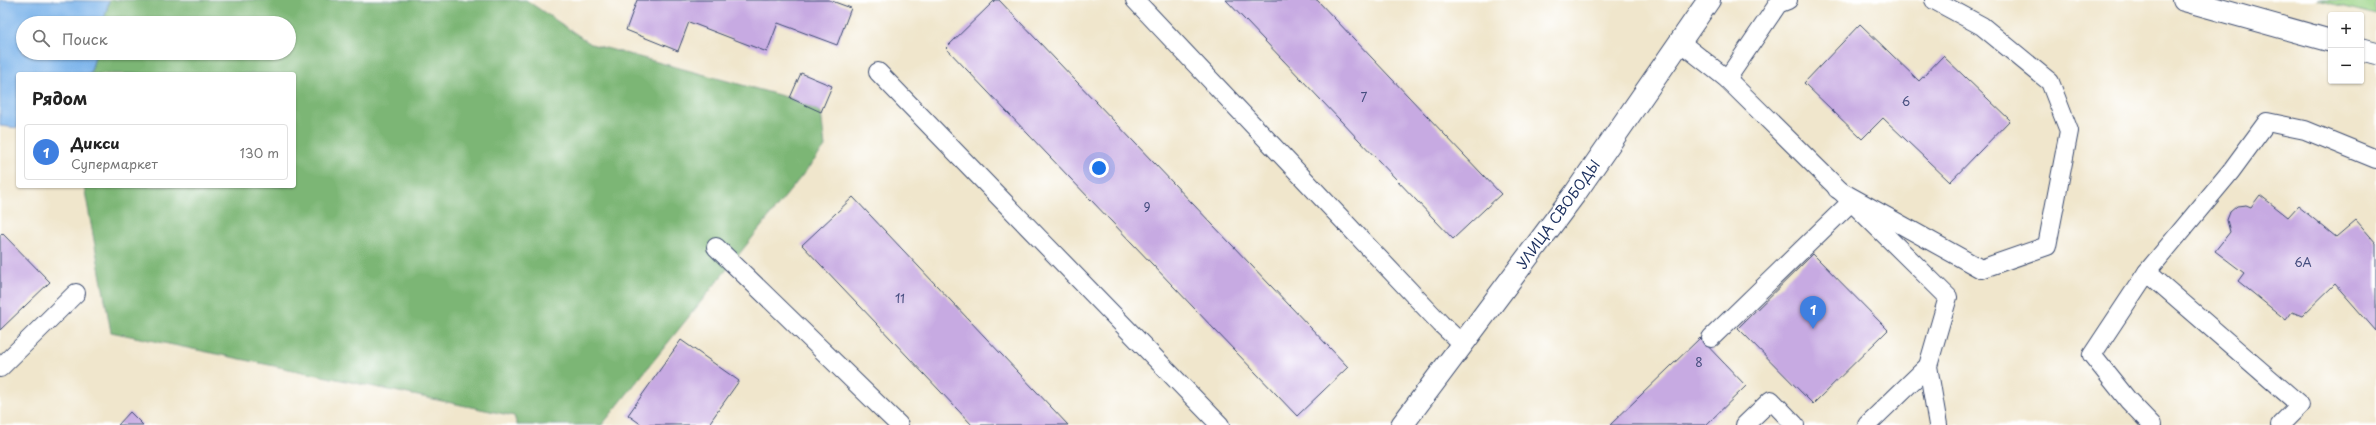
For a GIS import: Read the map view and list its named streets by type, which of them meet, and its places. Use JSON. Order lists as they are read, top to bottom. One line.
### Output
{"streets":{"street":["УЛИЦА СВОБОДЫ"]},"house_numbers":["7","6","9","6А","11","8"],"page":{"map_buttons":["+","−"],"search":"Поиск","heading":"Рядом","list":[{"mark":"1","name":"Дикси","note":"Супермаркет","value":"130 m"}],"pins":"1"}}
